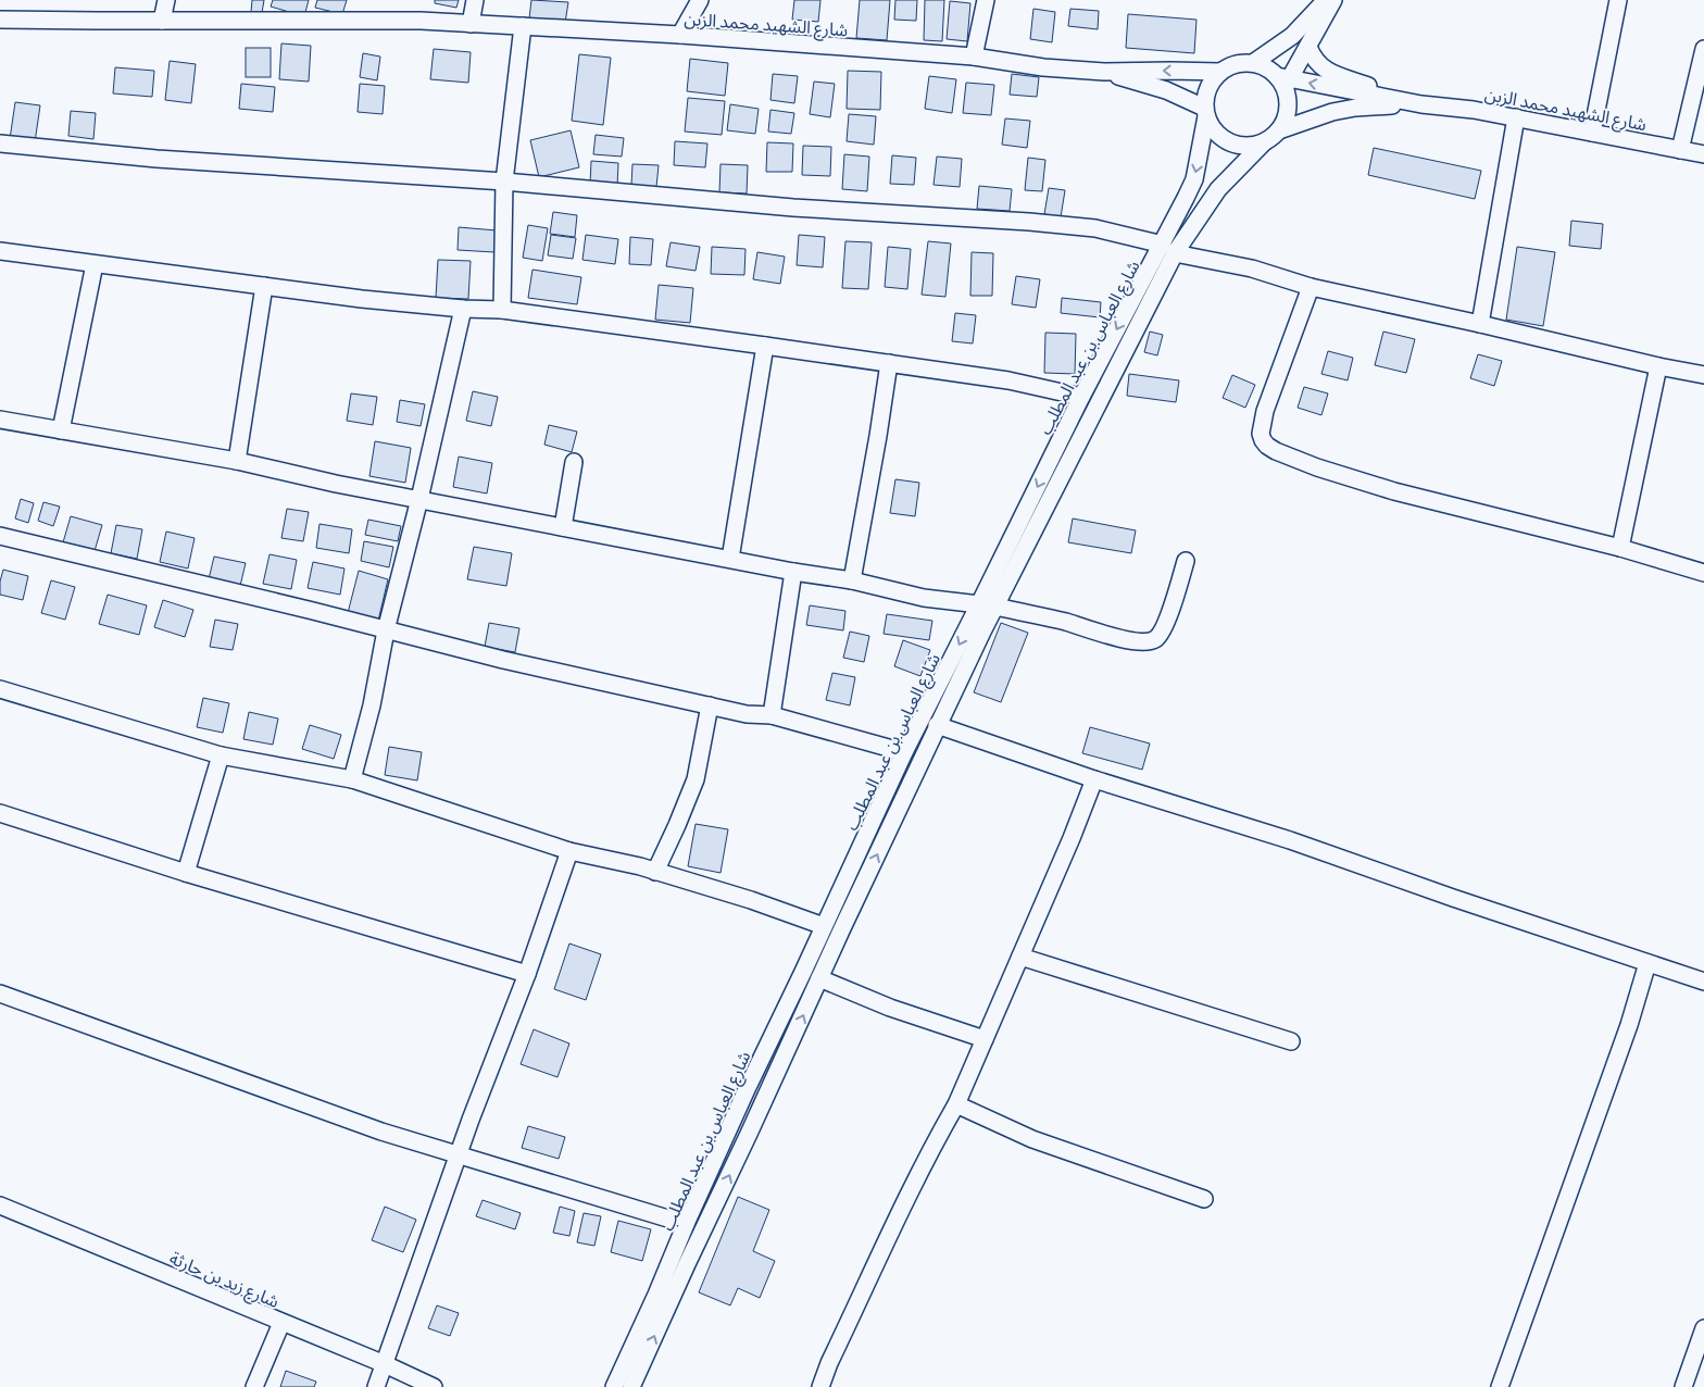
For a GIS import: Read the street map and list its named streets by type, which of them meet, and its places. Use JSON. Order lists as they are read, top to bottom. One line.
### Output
{"streets":{"street":["شارع الشهيد محمد الزبن","شارع العباس بن عبد المطلب","شارع زيد بن حارثة"]},"crossings":[["شارع الشهيد محمد الزبن","شارع العباس بن عبد المطلب"]]}
